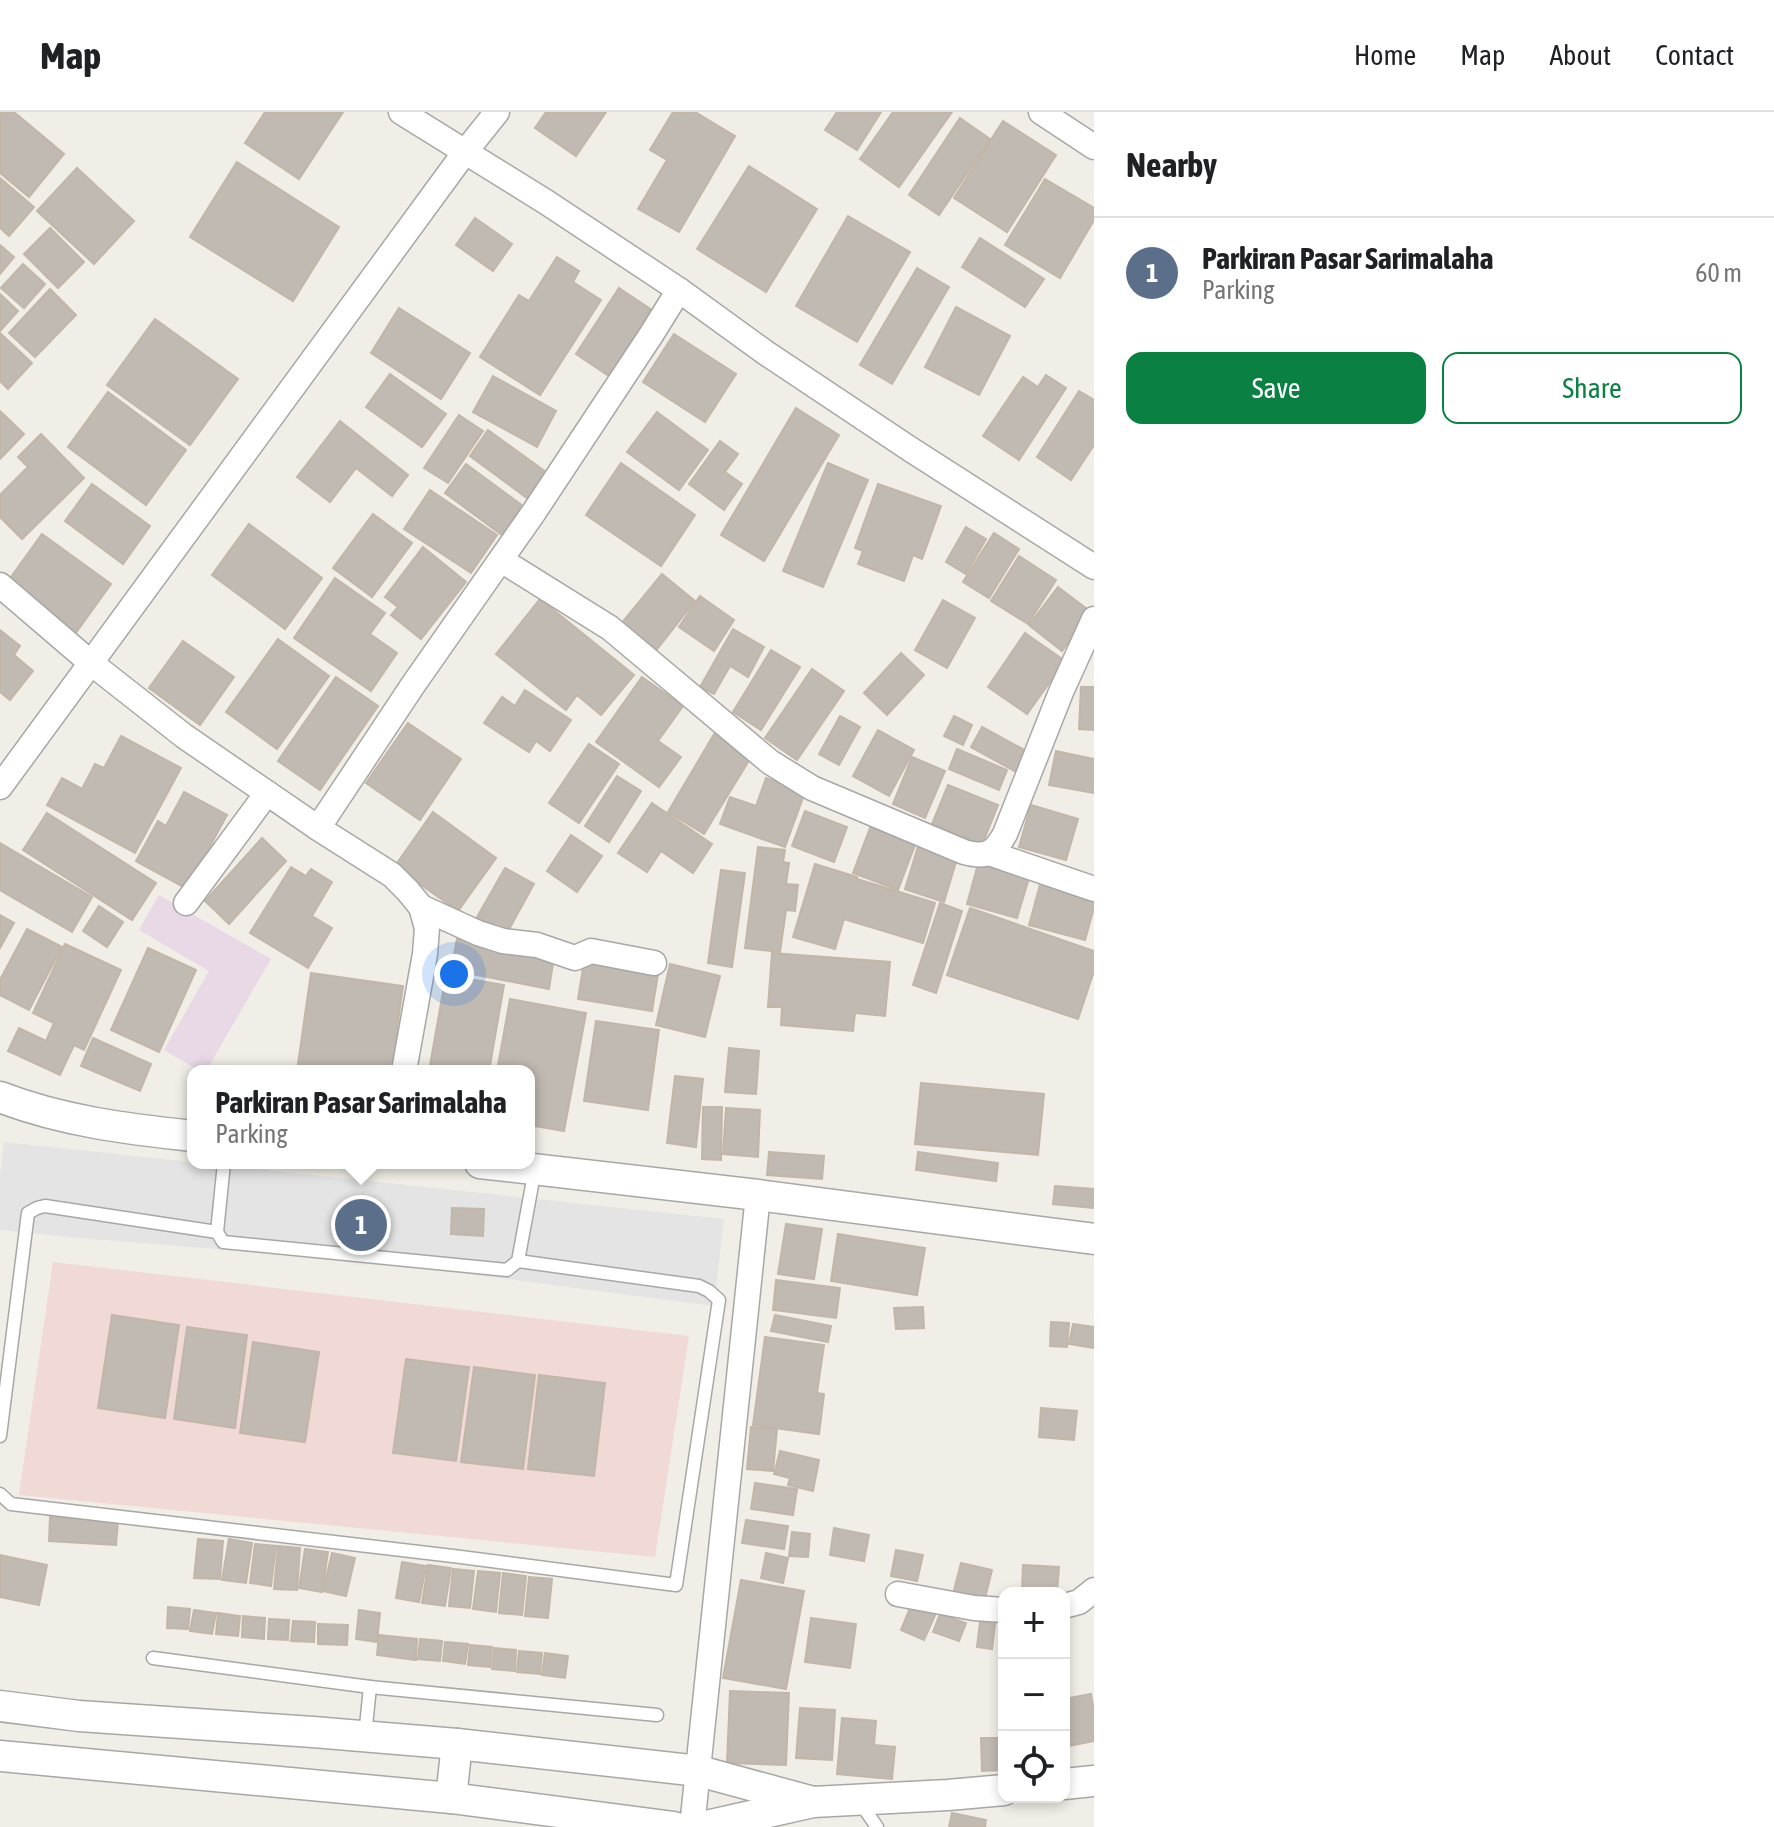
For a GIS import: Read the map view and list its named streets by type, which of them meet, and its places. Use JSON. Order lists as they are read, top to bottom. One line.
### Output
{"page":{"header":"Map","nav":["Home","Map","About","Contact"],"heading":"Nearby","list":[{"mark":"1","name":"Parkiran Pasar Sarimalaha","note":"Parking","value":"60 m"}],"buttons":["Save","Share"],"popup":["Parkiran Pasar Sarimalaha","Parking"],"pins":"1","map_buttons":["+","−"]}}
